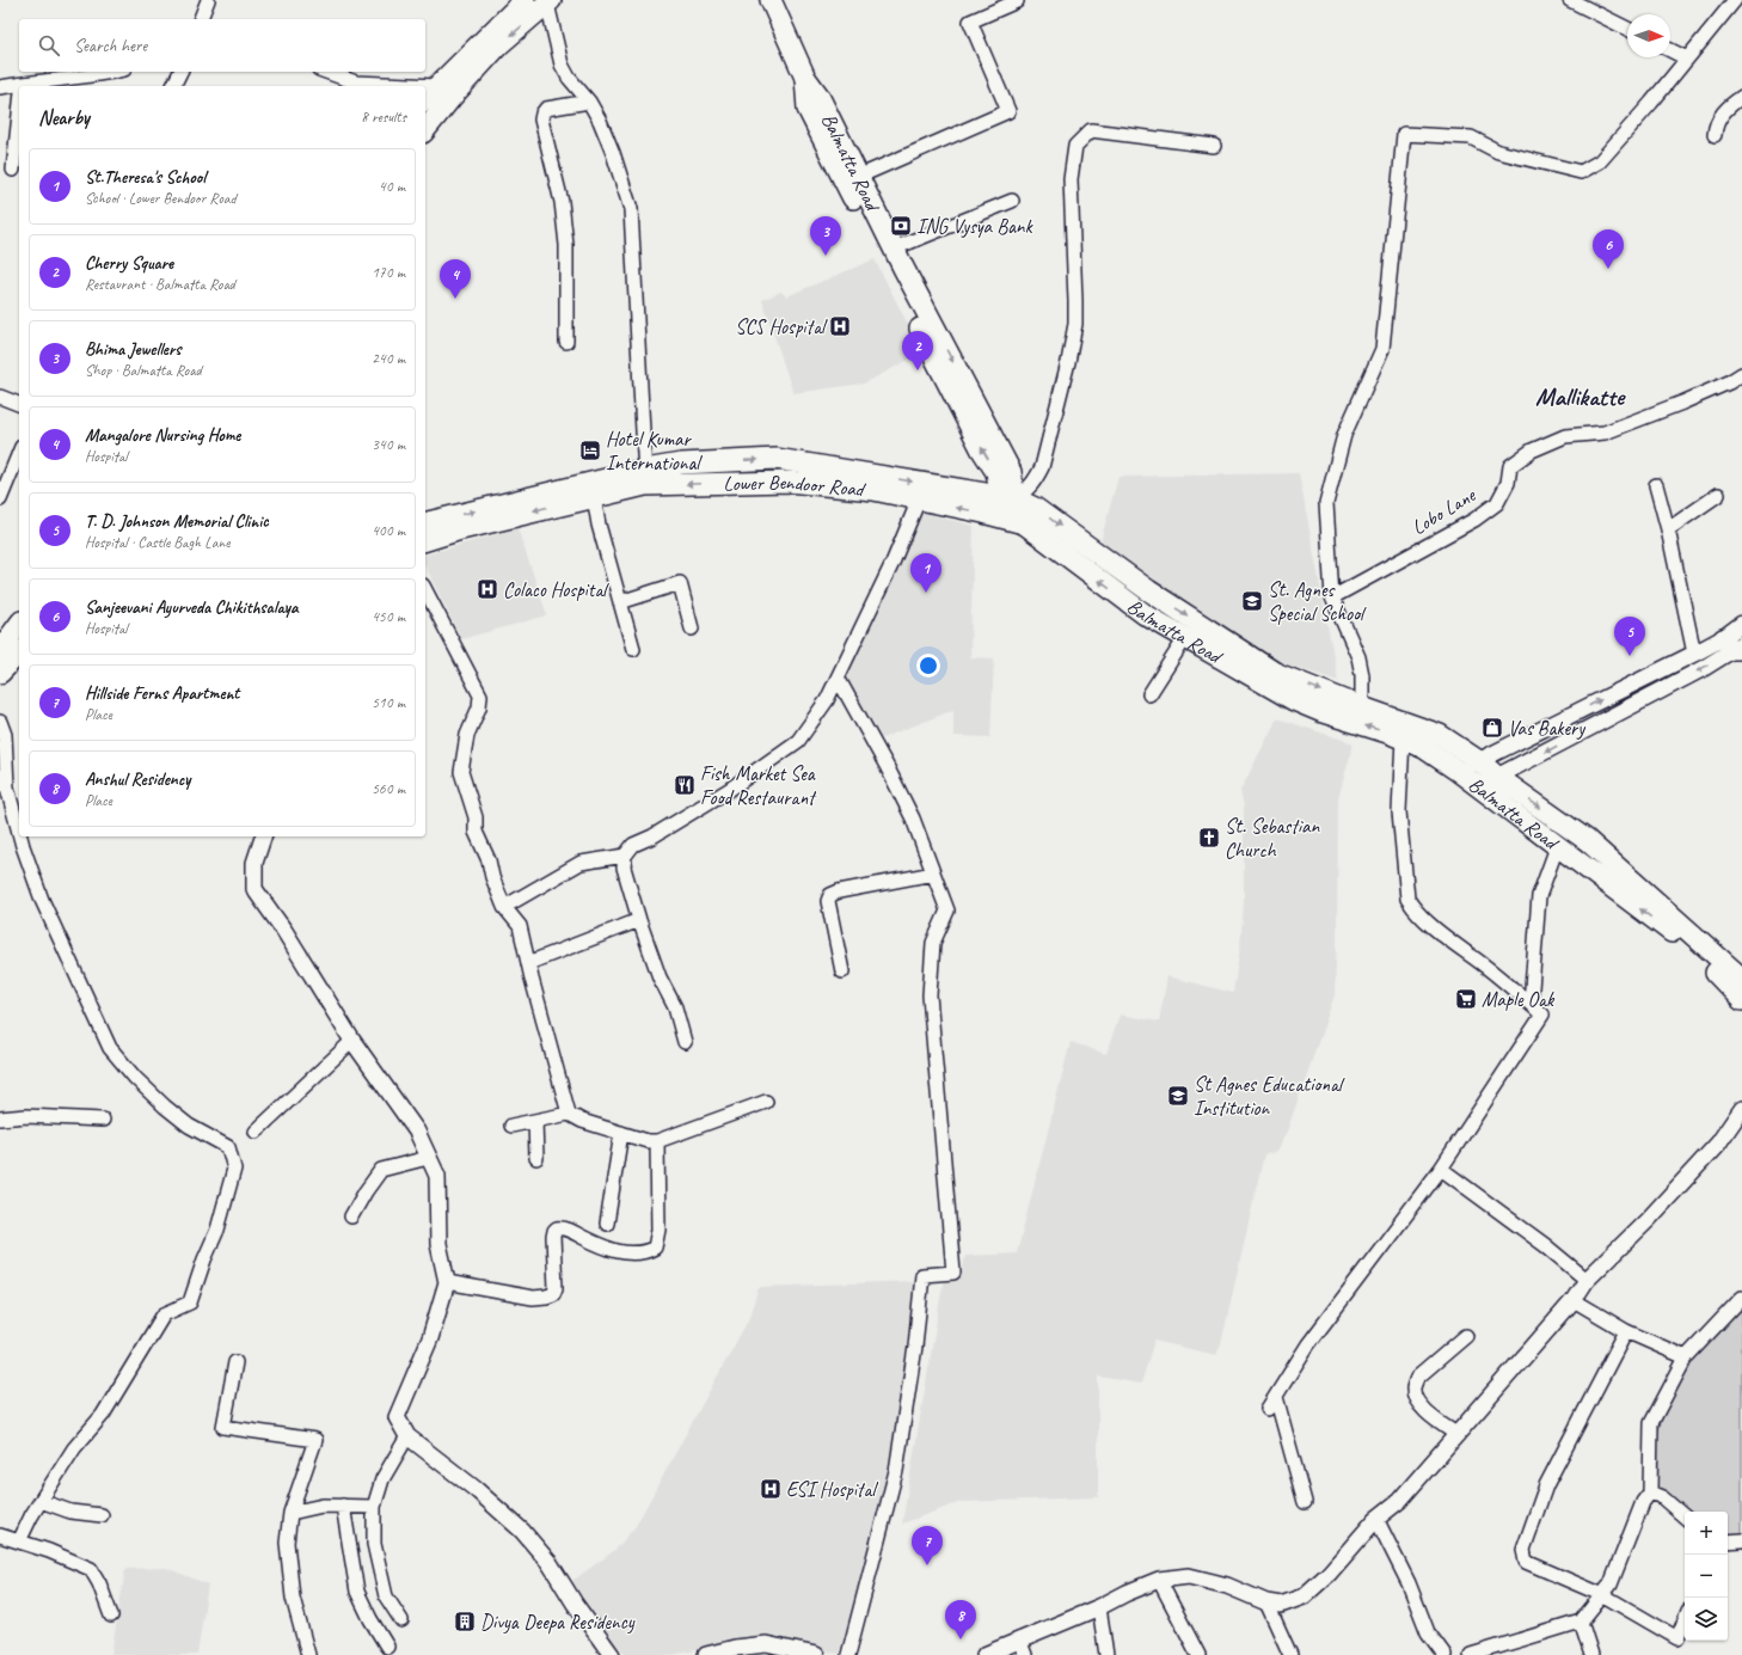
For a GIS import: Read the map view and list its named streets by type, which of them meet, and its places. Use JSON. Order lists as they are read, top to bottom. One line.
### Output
{"streets":{"main road":["Balmatta Road","Lower Bendoor Road"],"street":["Lobo Lane"]},"crossings":[["Balmatta Road","Lower Bendoor Road"]],"districts":["Mallikatte"],"places":{"bank":["ING Vysya Bank"],"hospital":["SCS Hospital","Colaco Hospital","ESI Hospital"],"hotel":["Hotel Kumar International"],"school or university":["St. Agnes Special School","St Agnes Educational Institution"],"shop":["Vas Bakery"],"restaurant":["Fish Market Sea Food Restaurant"],"church":["St. Sebastian Church"],"supermarket":["Maple Oak"],"building":["Divya Deepa Residency"]},"north":"right","page":{"search":"Search here","heading":["Nearby","8 results"],"list":[{"mark":"1","name":"St.Theresa's School","note":"School · Lower Bendoor Road","value":"40 m"},{"mark":"2","name":"Cherry Square","note":"Restaurant · Balmatta Road","value":"170 m"},{"mark":"3","name":"Bhima Jewellers","note":"Shop · Balmatta Road","value":"240 m"},{"mark":"4","name":"Mangalore Nursing Home","note":"Hospital","value":"340 m"},{"mark":"5","name":"T. D. Johnson Memorial Clinic","note":"Hospital · Castle Bagh Lane","value":"400 m"},{"mark":"6","name":"Sanjeevani Ayurveda Chikithsalaya","note":"Hospital","value":"450 m"},{"mark":"7","name":"Hillside Ferns Apartment","note":"Place","value":"510 m"},{"mark":"8","name":"Anshul Residency","note":"Place","value":"560 m"}],"pins":["3","6","4","2","1","5","7","8"],"map_buttons":["+","−"]}}
